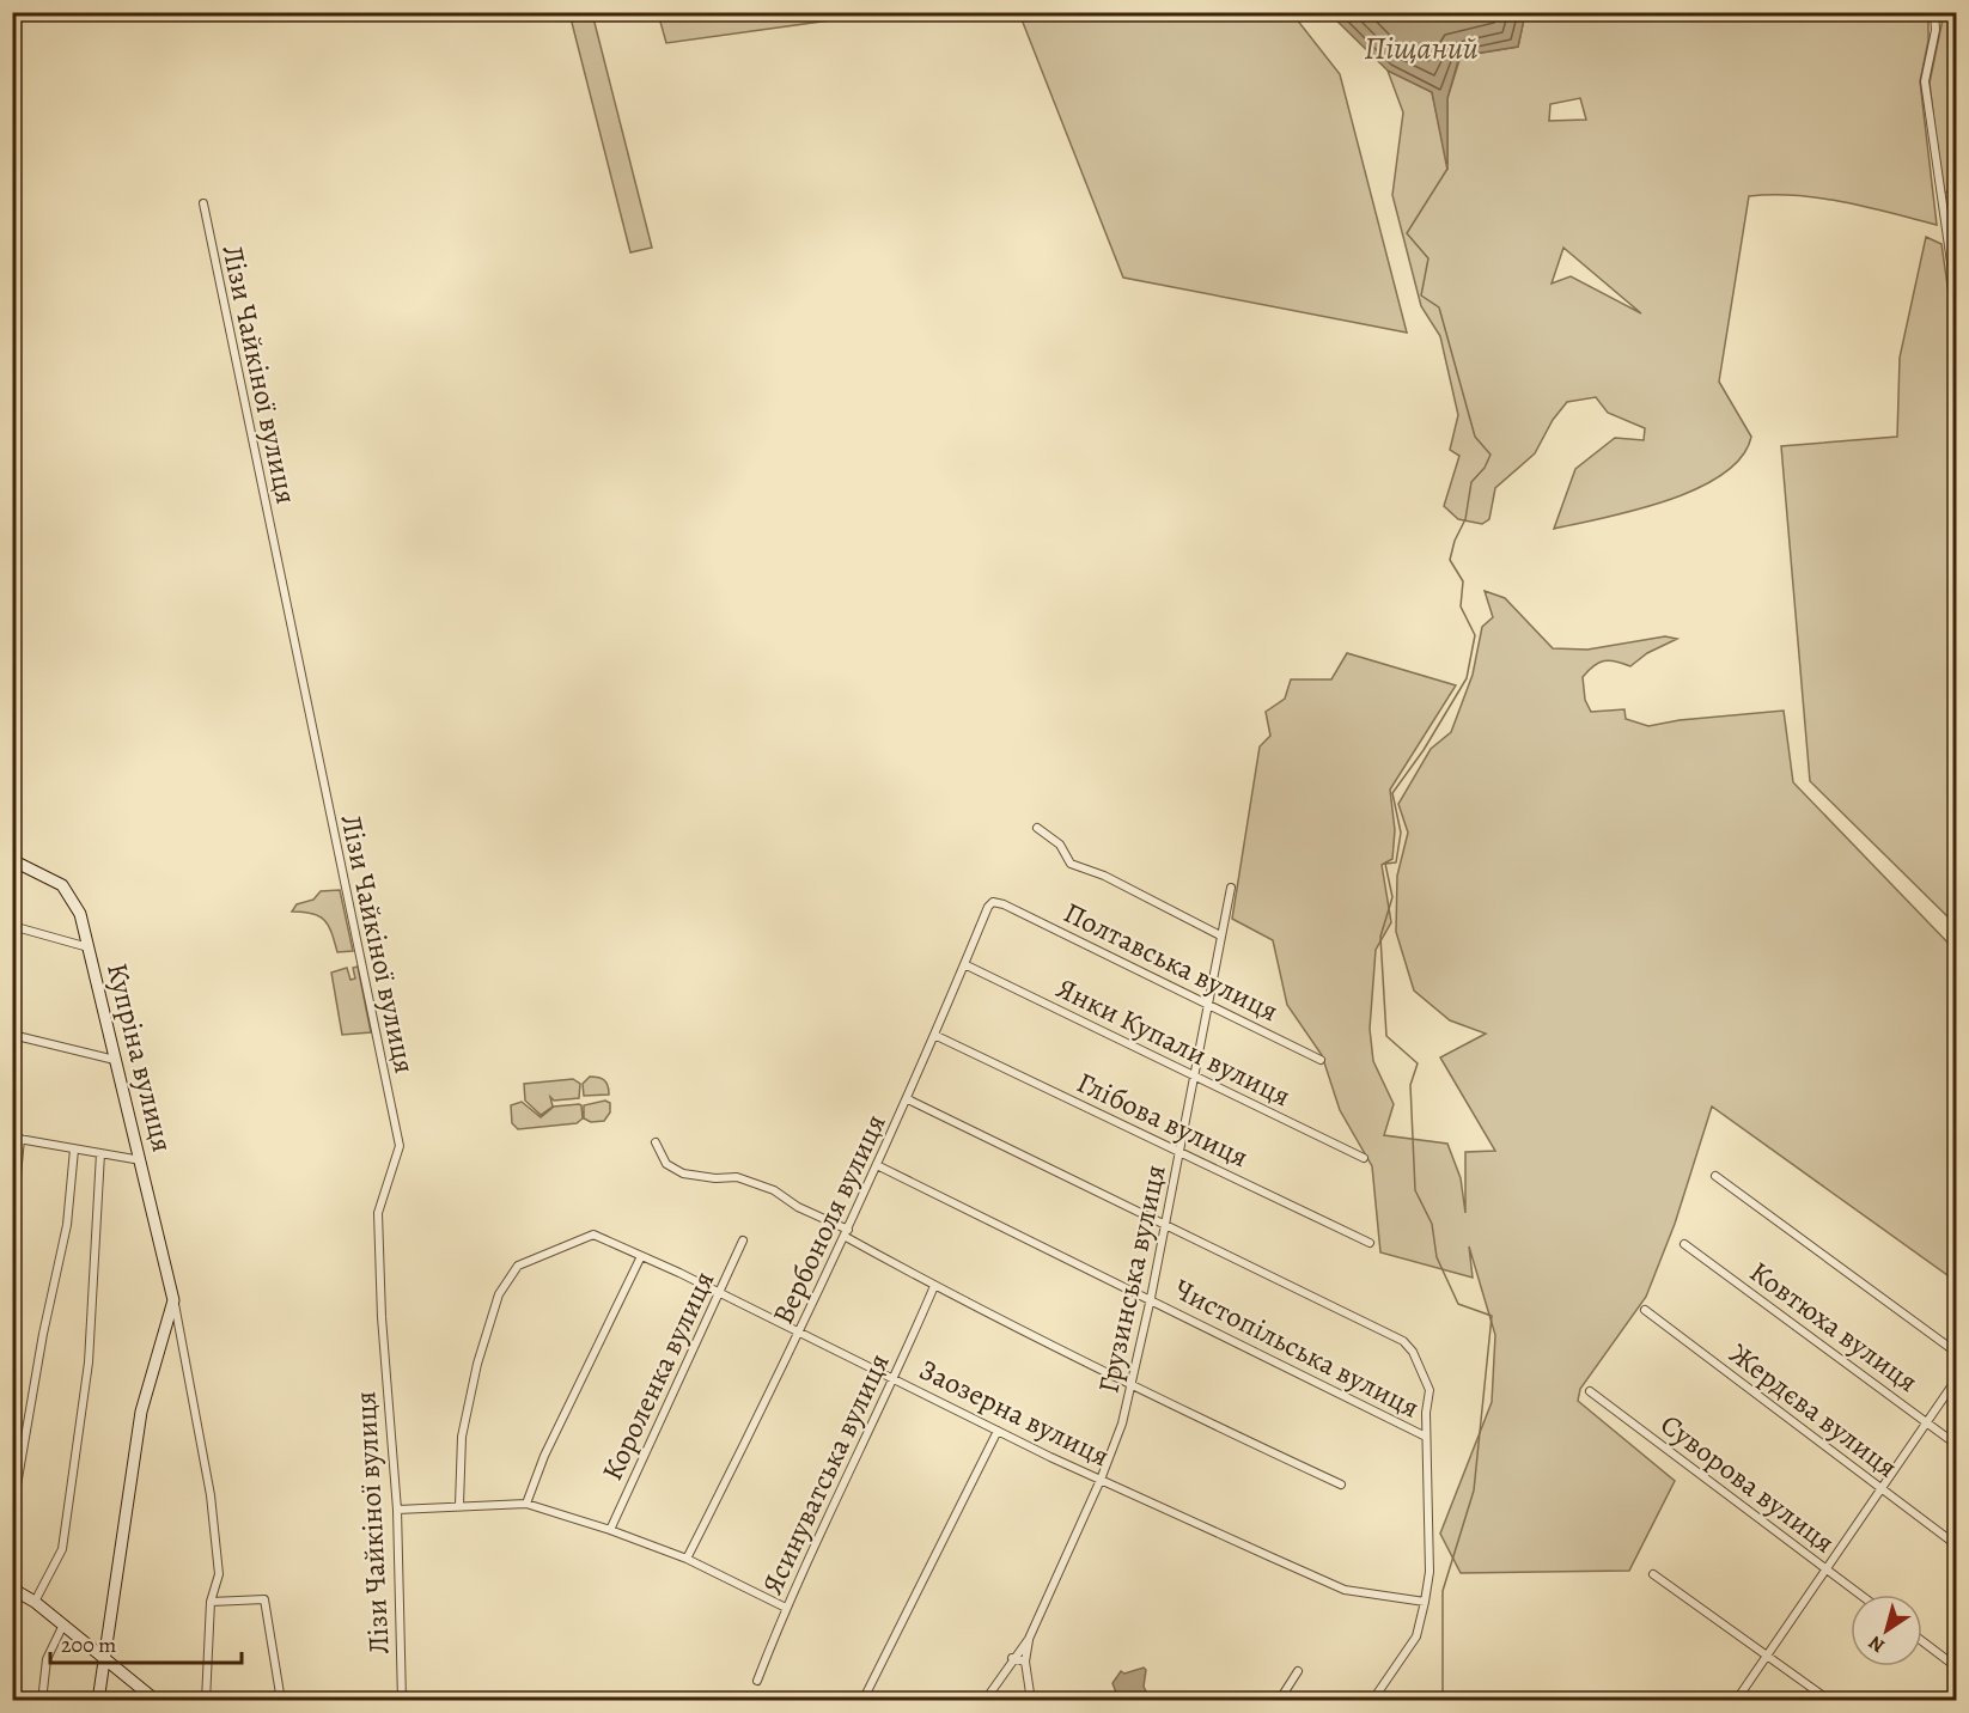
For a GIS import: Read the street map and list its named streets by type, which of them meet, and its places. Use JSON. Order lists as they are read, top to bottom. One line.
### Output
{"streets":{"main road":["Купріна вулиця"],"street":["Лізи Чайкіної вулиця","Полтавська вулиця","Янки Купали вулиця","Глібова вулиця","Вербоноля вулиця","Грузинська вулиця","Ковтюха вулиця","Чистопільська вулиця","Короленка вулиця","Жердєва вулиця","Заозерна вулиця","Ясинуватська вулиця","Суворова вулиця"]},"crossings":[["Полтавська вулиця","Вербоноля вулиця"],["Полтавська вулиця","Грузинська вулиця"],["Янки Купали вулиця","Вербоноля вулиця"],["Янки Купали вулиця","Грузинська вулиця"],["Глібова вулиця","Вербоноля вулиця"],["Глібова вулиця","Грузинська вулиця"],["Вербоноля вулиця","Чистопільська вулиця"],["Вербоноля вулиця","Заозерна вулиця"],["Грузинська вулиця","Чистопільська вулиця"],["Грузинська вулиця","Заозерна вулиця"],["Короленка вулиця","Заозерна вулиця"],["Заозерна вулиця","Ясинуватська вулиця"]],"water":["Піщаний"],"scale_bar":"200 m","north":"bottom left"}
